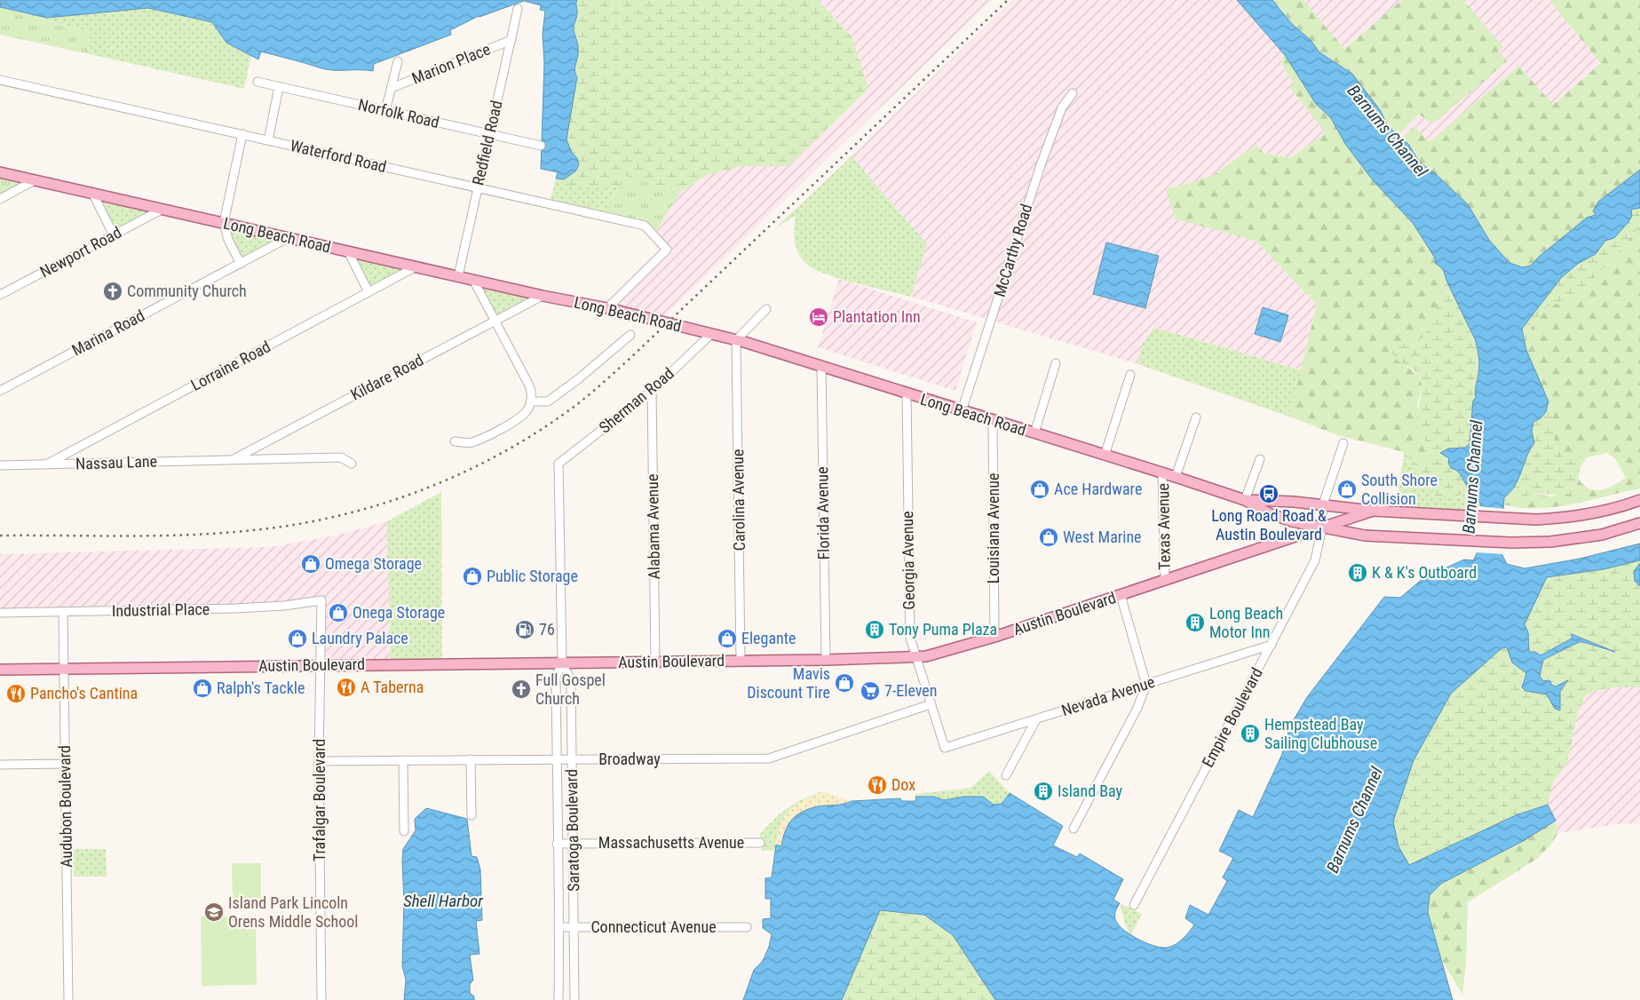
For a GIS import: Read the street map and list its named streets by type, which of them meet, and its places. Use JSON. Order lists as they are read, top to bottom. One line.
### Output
{"streets":{"main road":["Long Beach Road","Austin Boulevard"],"street":["Marion Place","Norfolk Road","Redfield Road","Waterford Road","McCarthy Road","Newport Road","Marina Road","Lorraine Road","Kildare Road","Sherman Road","Nassau Lane","Carolina Avenue","Florida Avenue","Alabama Avenue","Texas Avenue","Louisiana Avenue","Georgia Avenue","Industrial Place","Nevada Avenue","Empire Boulevard","Broadway","Trafalgar Boulevard","Audubon Boulevard","Saratoga Boulevard","Massachusetts Avenue","Connecticut Avenue"]},"crossings":[["Marion Place","Redfield Road"],["Norfolk Road","Redfield Road"],["Redfield Road","Waterford Road"],["Redfield Road","Long Beach Road"],["Waterford Road","Long Beach Road"],["Long Beach Road","McCarthy Road"],["Long Beach Road","Newport Road"],["Long Beach Road","Marina Road"],["Long Beach Road","Lorraine Road"],["Long Beach Road","Kildare Road"],["Long Beach Road","Sherman Road"],["Long Beach Road","Carolina Avenue"],["Long Beach Road","Florida Avenue"],["Long Beach Road","Texas Avenue"],["Long Beach Road","Louisiana Avenue"],["Long Beach Road","Georgia Avenue"],["Long Beach Road","Austin Boulevard"],["Long Beach Road","Empire Boulevard"],["Lorraine Road","Nassau Lane"],["Kildare Road","Nassau Lane"],["Sherman Road","Alabama Avenue"],["Sherman Road","Saratoga Boulevard"],["Carolina Avenue","Austin Boulevard"],["Florida Avenue","Austin Boulevard"],["Alabama Avenue","Austin Boulevard"],["Texas Avenue","Austin Boulevard"],["Louisiana Avenue","Austin Boulevard"],["Georgia Avenue","Austin Boulevard"],["Georgia Avenue","Nevada Avenue"],["Georgia Avenue","Broadway"],["Industrial Place","Trafalgar Boulevard"],["Industrial Place","Audubon Boulevard"],["Austin Boulevard","Empire Boulevard"],["Austin Boulevard","Trafalgar Boulevard"],["Austin Boulevard","Audubon Boulevard"],["Austin Boulevard","Saratoga Boulevard"],["Nevada Avenue","Empire Boulevard"],["Broadway","Trafalgar Boulevard"],["Broadway","Saratoga Boulevard"],["Saratoga Boulevard","Massachusetts Avenue"],["Saratoga Boulevard","Connecticut Avenue"]],"water":["Barnums Channel","Shell Harbor"],"places":{"church":["Community Church","Full Gospel Church"],"hotel":["Plantation Inn"],"shop":["Ace Hardware","South Shore Collision","West Marine","Omega Storage","Public Storage","Onega Storage","Laundry Palace","Elegante","Mavis Discount Tire","Ralph's Tackle"],"bus stop":["Long Road Road & Austin Boulevard"],"building":["K & K's Outboard","Long Beach Motor Inn","Tony Puma Plaza","Hempstead Bay Sailing Clubhouse","Island Bay"],"fuel station":["76"],"restaurant":["A Taberna","Pancho's Cantina","Dox"],"supermarket":["7-Eleven"],"school or university":["Island Park Lincoln Orens Middle School"]}}
